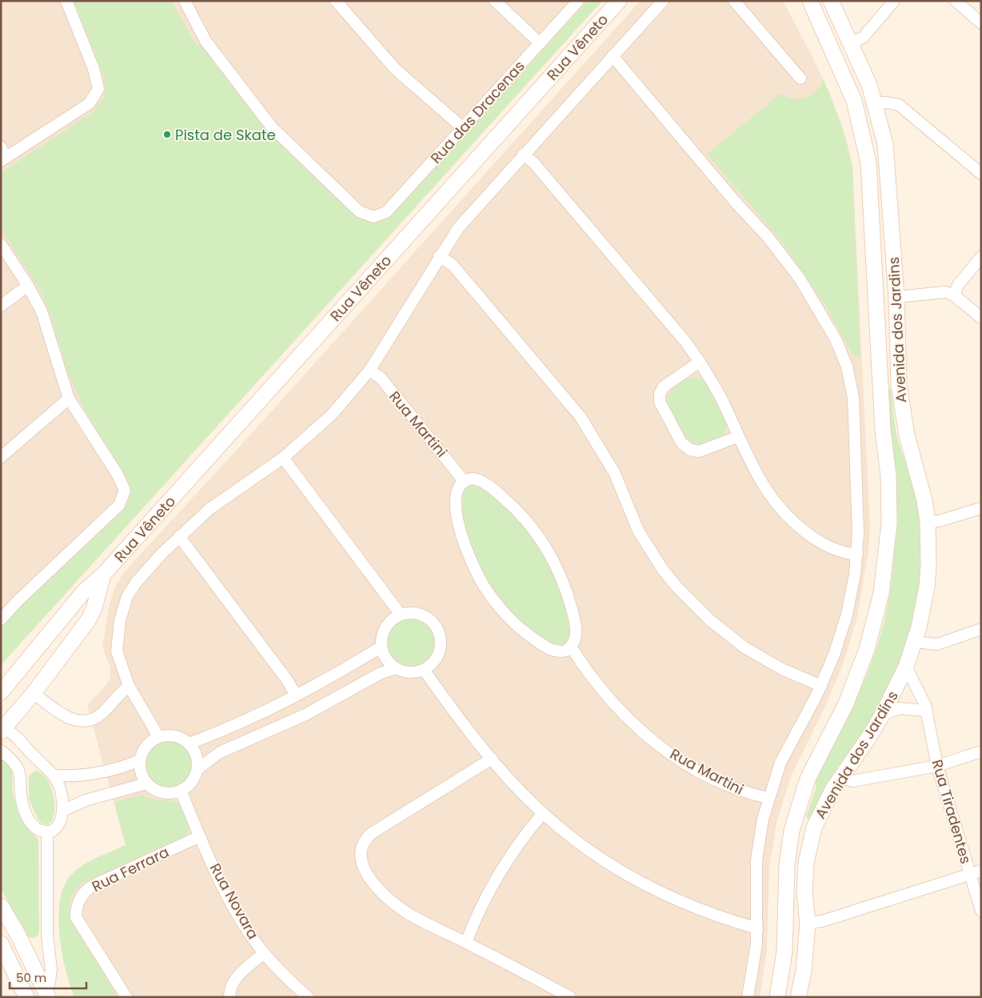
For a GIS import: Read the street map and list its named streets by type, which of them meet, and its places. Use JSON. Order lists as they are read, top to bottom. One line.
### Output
{"streets":{"street":["Rua Vêneto","Rua das Dracenas","Avenida dos Jardins","Rua Martini","Rua Tiradentes","Rua Ferrara","Rua Novara"]},"crossings":[["Avenida dos Jardins","Rua Tiradentes"],["Rua Ferrara","Rua Novara"]],"places":["Pista de Skate"],"scale_bar":"50 m"}
